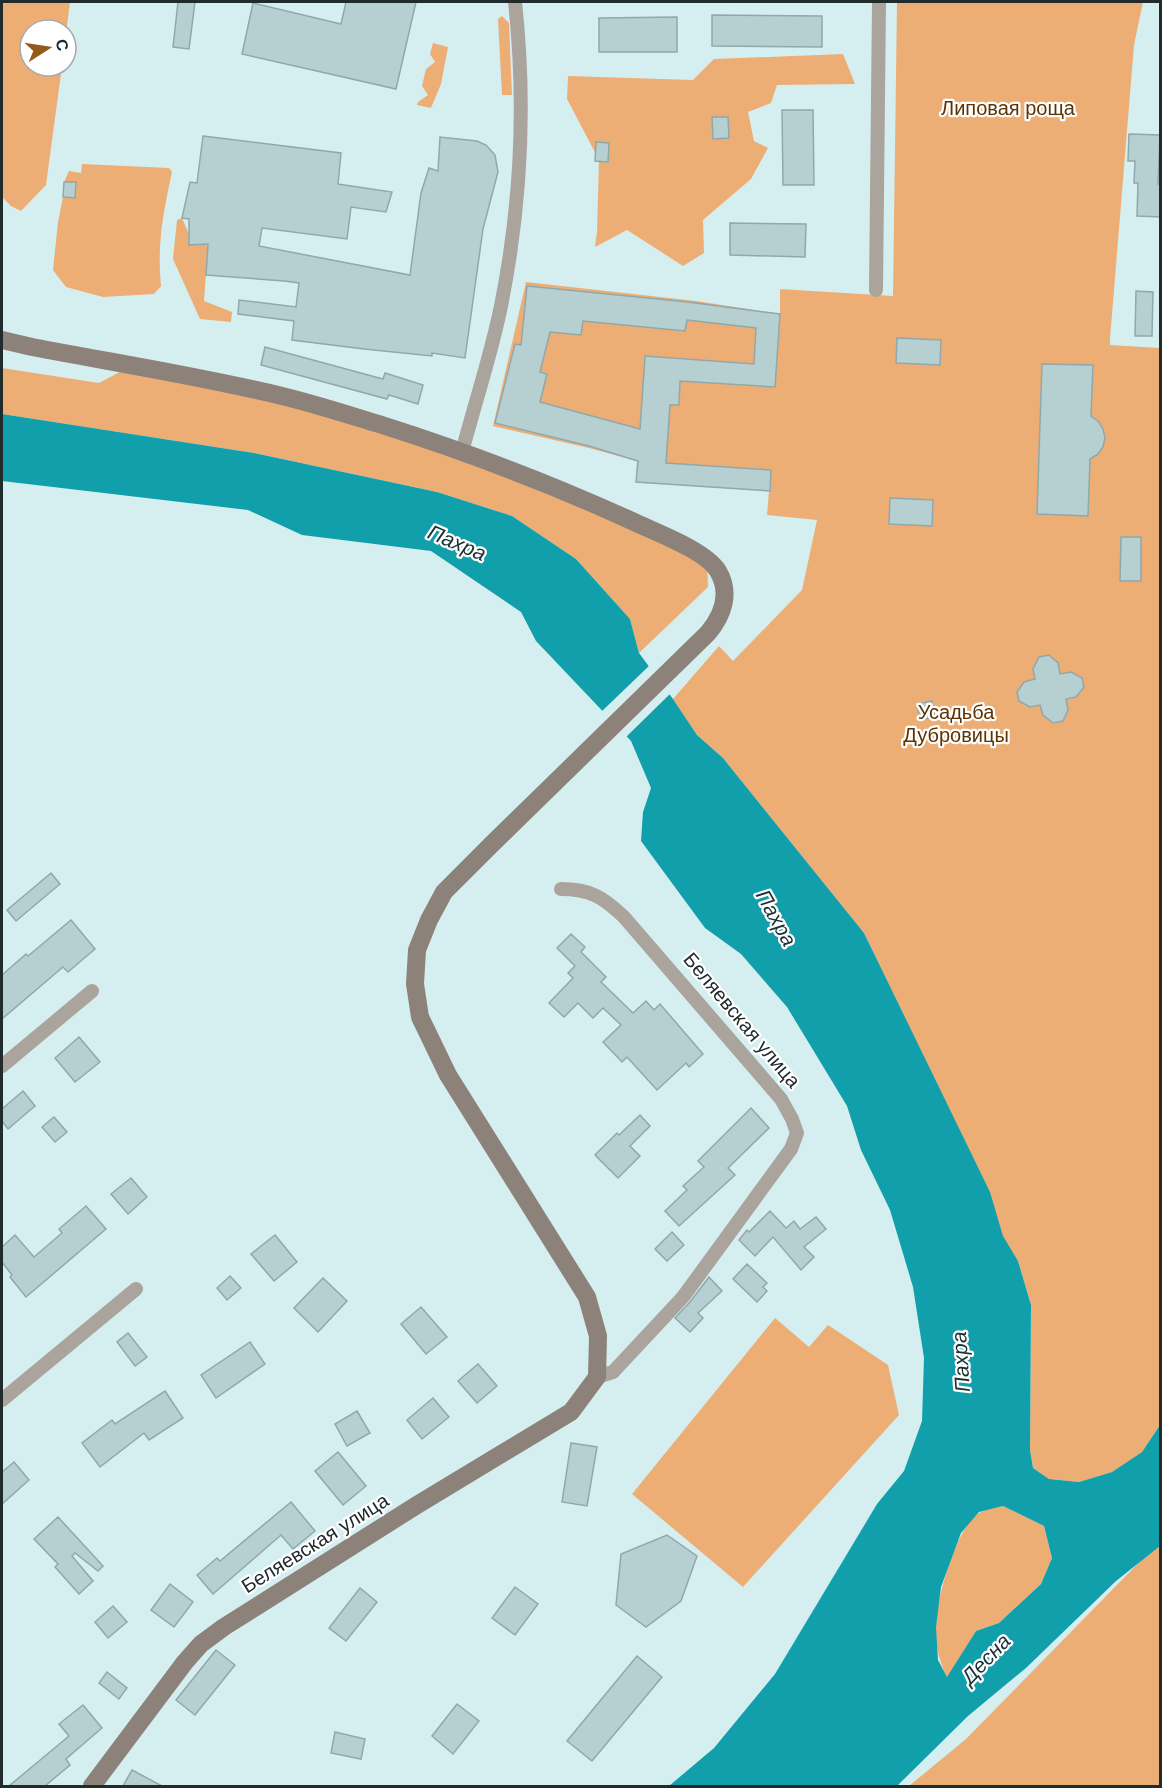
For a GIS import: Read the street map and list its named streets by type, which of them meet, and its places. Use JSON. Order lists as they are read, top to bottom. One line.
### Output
{"streets":{"main road":["Беляевская улица"]},"water":["Пахра","Десна"],"parks":["Липовая роща","Усадьба Дубровицы"],"north":"right"}
